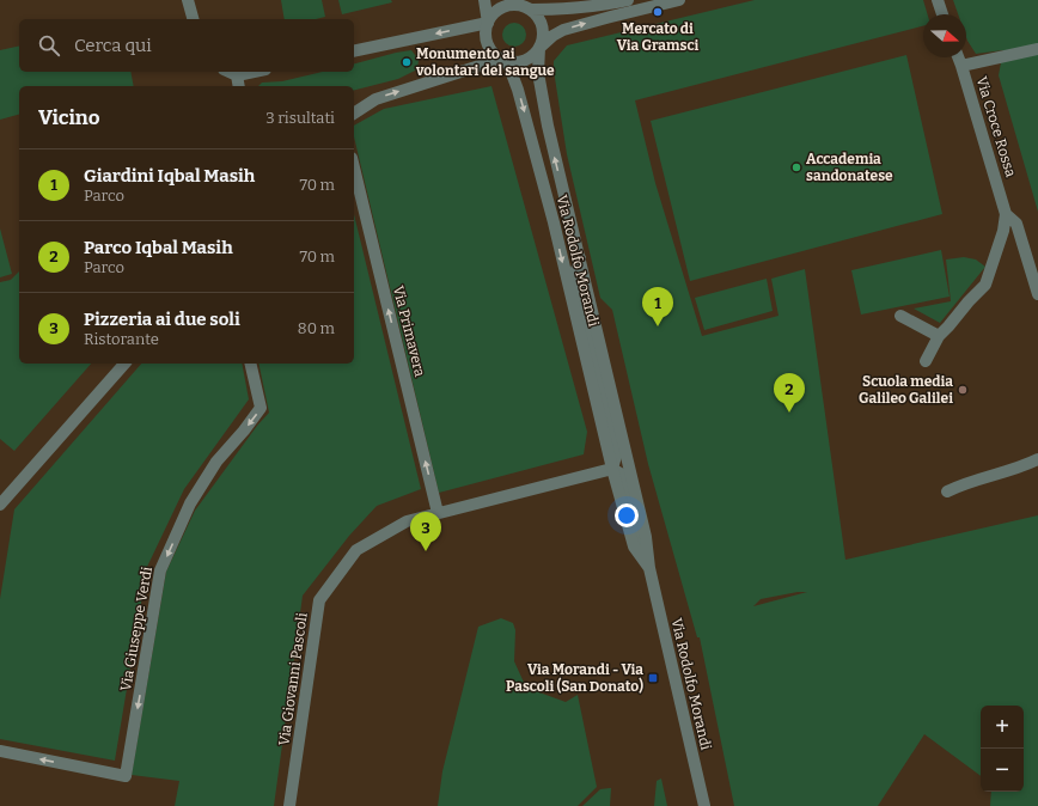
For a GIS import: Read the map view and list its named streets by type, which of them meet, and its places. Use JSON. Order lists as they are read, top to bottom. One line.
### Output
{"streets":{"street":["Via Croce Rossa","Via Rodolfo Morandi","Via Primavera","Via Giuseppe Verdi","Via Giovanni Pascoli"]},"crossings":[["Via Rodolfo Morandi","Via Giovanni Pascoli"],["Via Primavera","Via Giovanni Pascoli"]],"one_way":["Via Primavera","Via Giuseppe Verdi"],"places":{"other":["Mercato di Via Gramsci","Monumento ai volontari del sangue","Accademia sandonatese","Scuola media Galileo Galilei"],"transit":["Via Morandi - Via Pascoli (San Donato)"]},"north":"right","page":{"search":"Cerca qui","heading":["Vicino","3 risultati"],"list":[{"mark":"1","name":"Giardini Iqbal Masih","note":"Parco","value":"70 m"},{"mark":"2","name":"Parco Iqbal Masih","note":"Parco","value":"70 m"},{"mark":"3","name":"Pizzeria ai due soli","note":"Ristorante","value":"80 m"}],"pins":["1","2","3"],"map_buttons":["+","−"]}}
